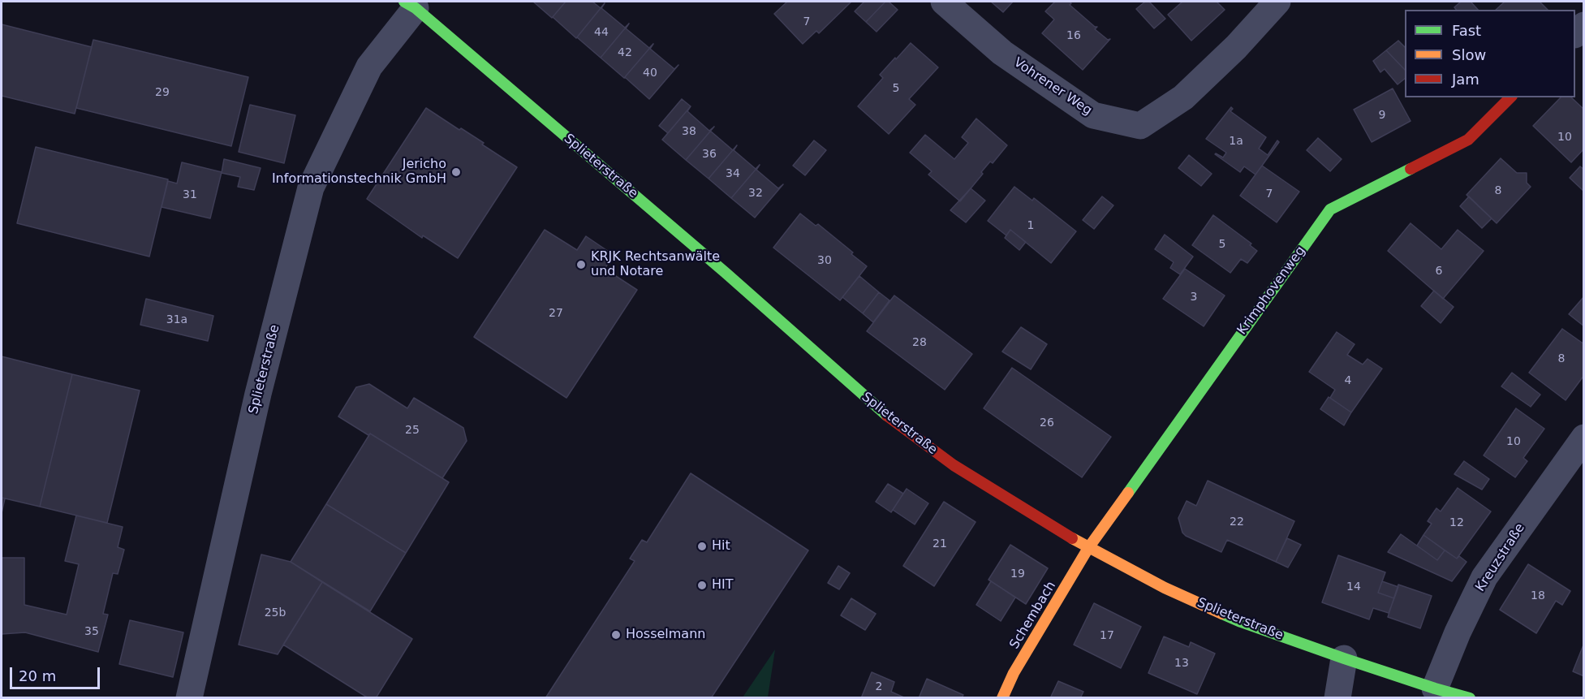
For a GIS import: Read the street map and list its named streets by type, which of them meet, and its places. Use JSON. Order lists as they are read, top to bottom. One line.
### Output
{"streets":{"street":["Vohrener Weg","Splieterstraße","Krimphovenweg","Kreuzstraße","Schembach"]},"crossings":[["Splieterstraße","Krimphovenweg"],["Splieterstraße","Kreuzstraße"],["Splieterstraße","Schembach"],["Krimphovenweg","Schembach"]],"places":["Jericho Informationstechnik GmbH","KRJK Rechtsanwälte und Notare","Hit","HIT","Hosselmann"],"house_numbers":["7","44","16","42","40","5","29","9","38","10","1a","36","34","8","32","7","31","1","5","30","6","3","27","31a","28","8","4","26","25","10","22","12","21","19","14","18","25b","35","17","13","2"],"legend":["Fast","Slow","Jam"],"scale_bar":"20 m"}
